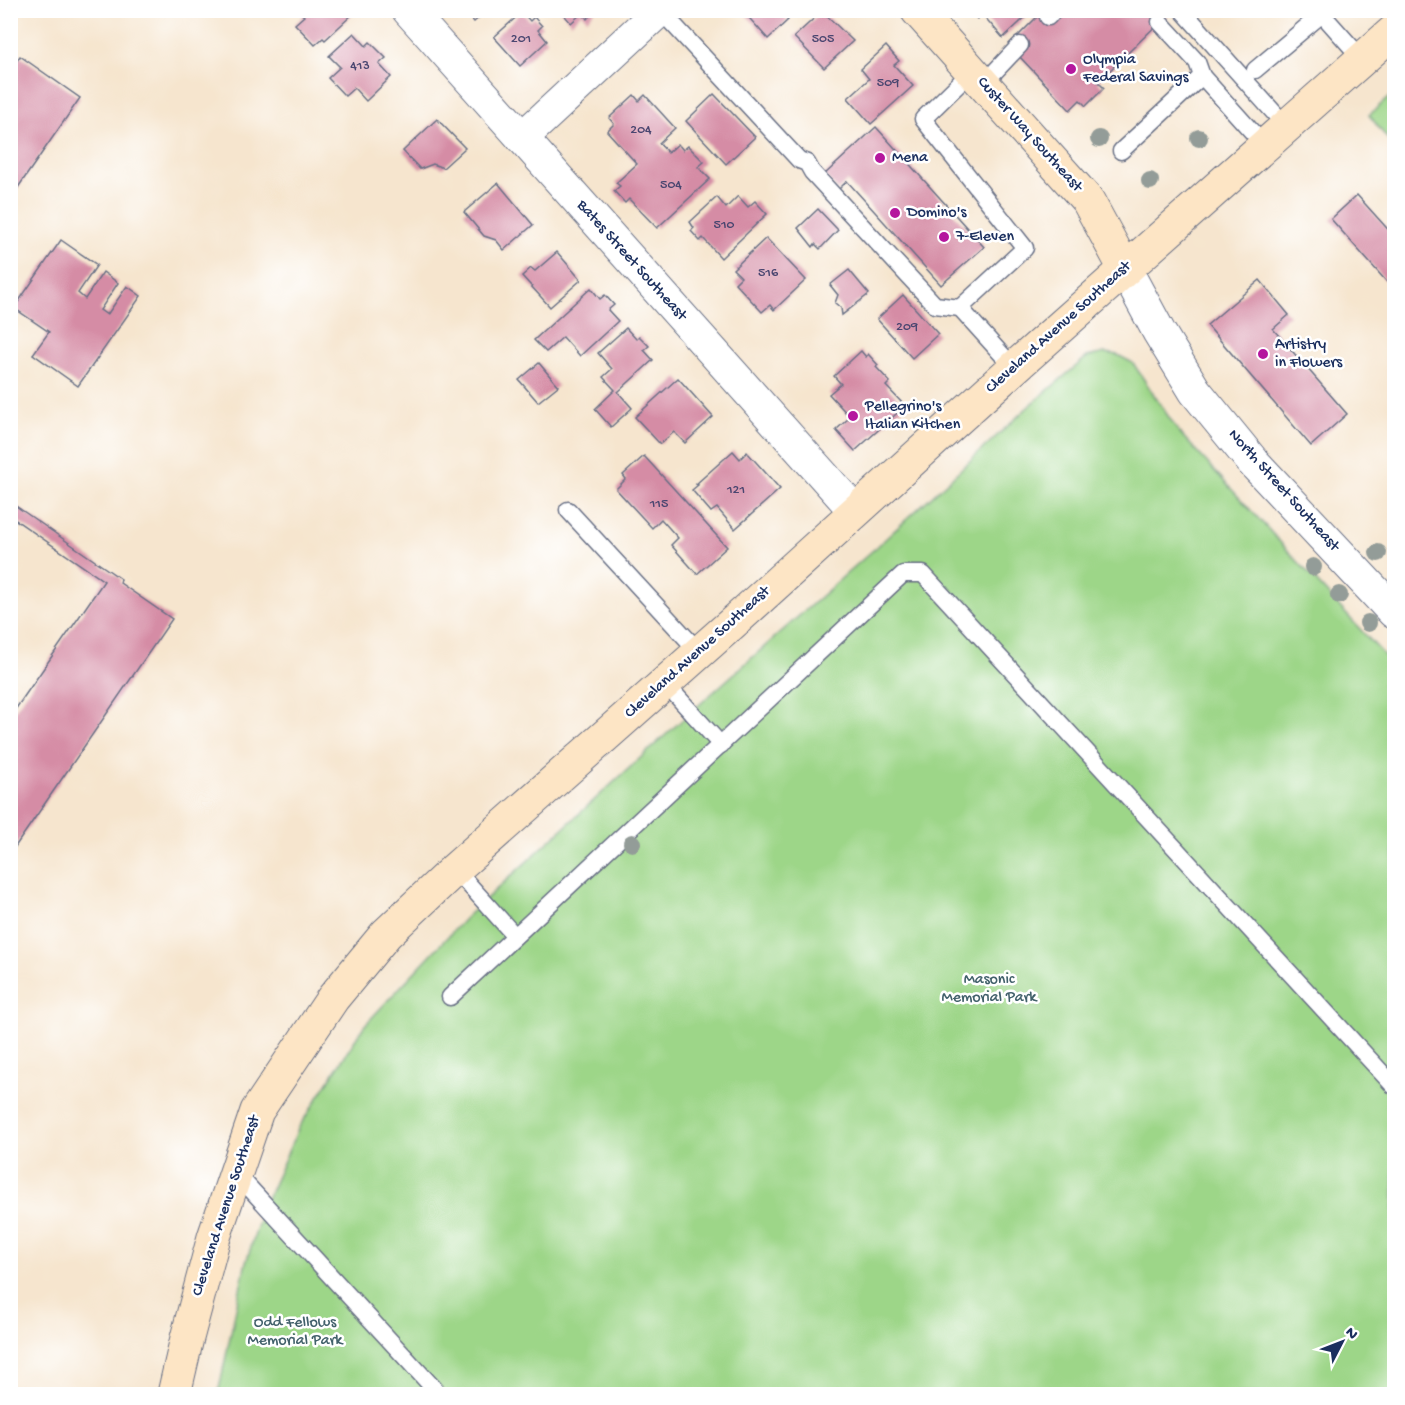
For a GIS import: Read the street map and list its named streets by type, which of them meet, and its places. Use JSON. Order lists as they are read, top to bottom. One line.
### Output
{"streets":{"main road":["Custer Way Southeast","Cleveland Avenue Southeast"],"street":["Bates Street Southeast","North Street Southeast"]},"crossings":[["Custer Way Southeast","Cleveland Avenue Southeast"],["Custer Way Southeast","North Street Southeast"],["Bates Street Southeast","Cleveland Avenue Southeast"],["Cleveland Avenue Southeast","North Street Southeast"]],"parks":["Masonic Memorial Park","Odd Fellows Memorial Park"],"places":["Olympia Federal Savings","Mena","Domino's","7-Eleven","Artistry in Flowers","Pellegrino's Italian Kitchen"],"house_numbers":["201","505","413","509","204","504","510","516","209","121","115"],"north":"top right"}
